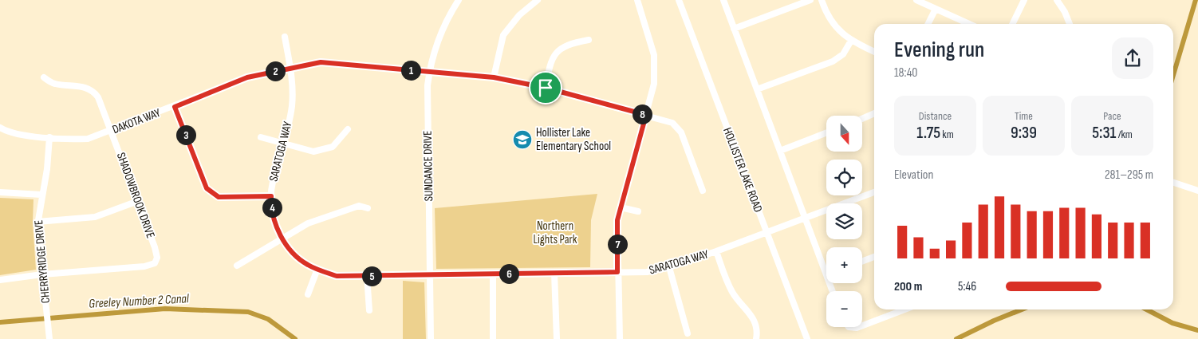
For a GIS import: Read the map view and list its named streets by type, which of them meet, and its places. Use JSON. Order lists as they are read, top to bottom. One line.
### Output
{"streets":{"street":["DAKOTA WAY","SARATOGA WAY","SUNDANCE DRIVE","HOLLISTER LAKE ROAD","SHADOWBROOK DRIVE","CHERRYRIDGE DRIVE"]},"crossings":[["DAKOTA WAY","SARATOGA WAY"],["DAKOTA WAY","SUNDANCE DRIVE"],["DAKOTA WAY","SHADOWBROOK DRIVE"],["DAKOTA WAY","CHERRYRIDGE DRIVE"],["SARATOGA WAY","SUNDANCE DRIVE"],["SARATOGA WAY","HOLLISTER LAKE ROAD"],["SHADOWBROOK DRIVE","CHERRYRIDGE DRIVE"]],"water":["Greeley Number 2 Canal"],"parks":["Northern Lights Park"],"places":{"school or university":["Hollister Lake Elementary School"]},"north":"bottom","page":{"heading":["Evening run","18:40"],"pins":["1","2","8","3","4","7","6","5"],"stats":[["Distance","1.75 km"],["Time","9:39"],["Pace","5:31 /km"]],"map_buttons":["+","−"],"chart":["Elevation","281–295 m"],"list":[{"name":"200 m","note":"5:46"}]}}
